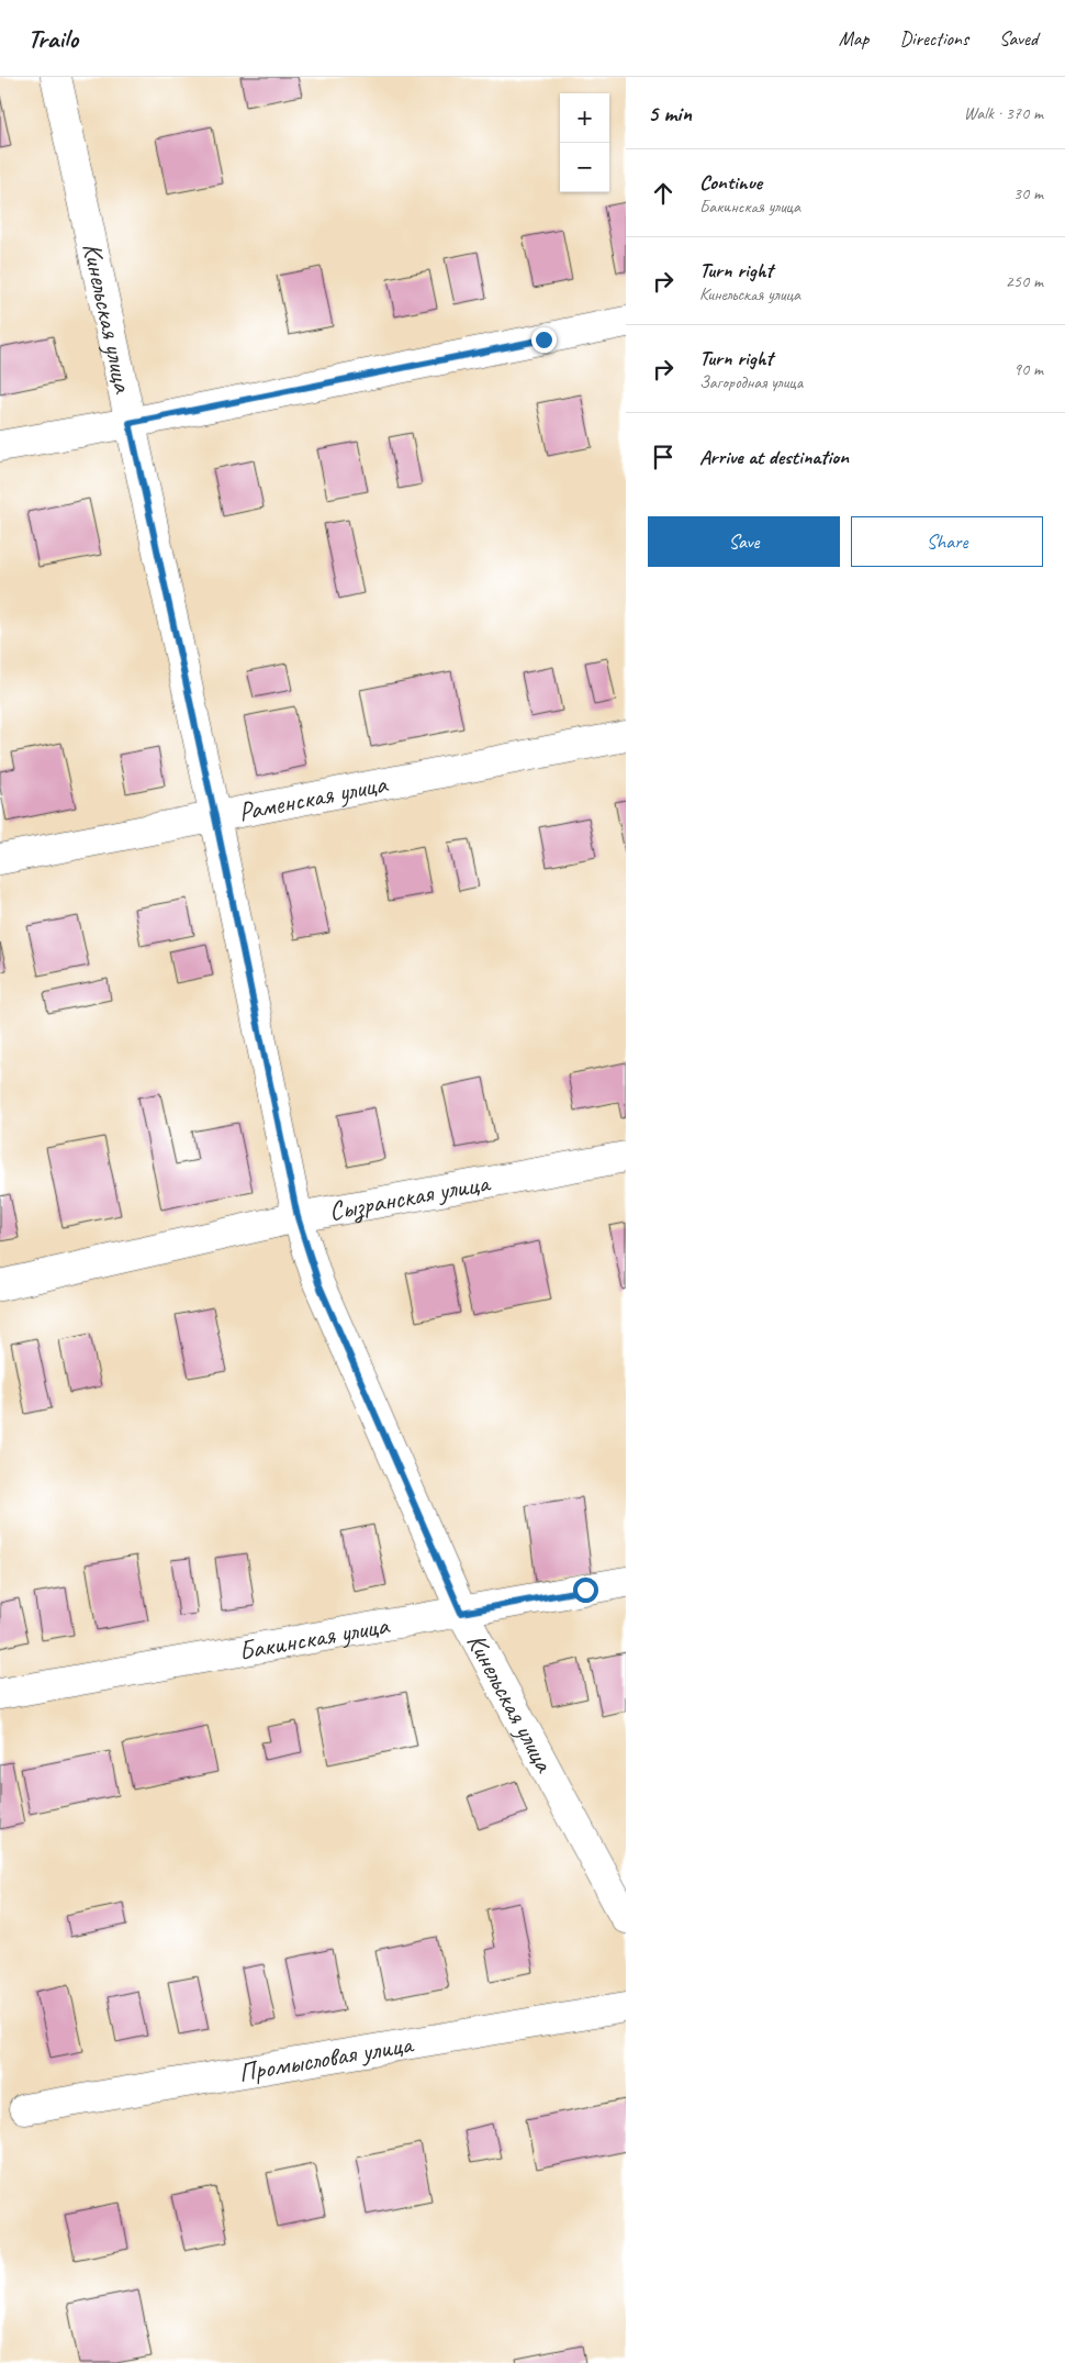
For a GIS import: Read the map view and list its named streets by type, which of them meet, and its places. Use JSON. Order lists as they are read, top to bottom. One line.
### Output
{"streets":{"street":["Кинельская улица","Раменская улица","Сызранская улица","Бакинская улица","Промысловая улица"]},"crossings":[["Кинельская улица","Раменская улица"],["Кинельская улица","Сызранская улица"],["Кинельская улица","Бакинская улица"]],"page":{"header":"Trailo","nav":["Map","Directions","Saved"],"heading":["5 min","Walk · 370 m"],"map_buttons":["+","−"],"list":[["Continue","Бакинская улица","30 m"],["Turn right","Кинельская улица","250 m"],["Turn right","Загородная улица","90 m"],"Arrive at destination"],"buttons":["Save","Share"]}}
